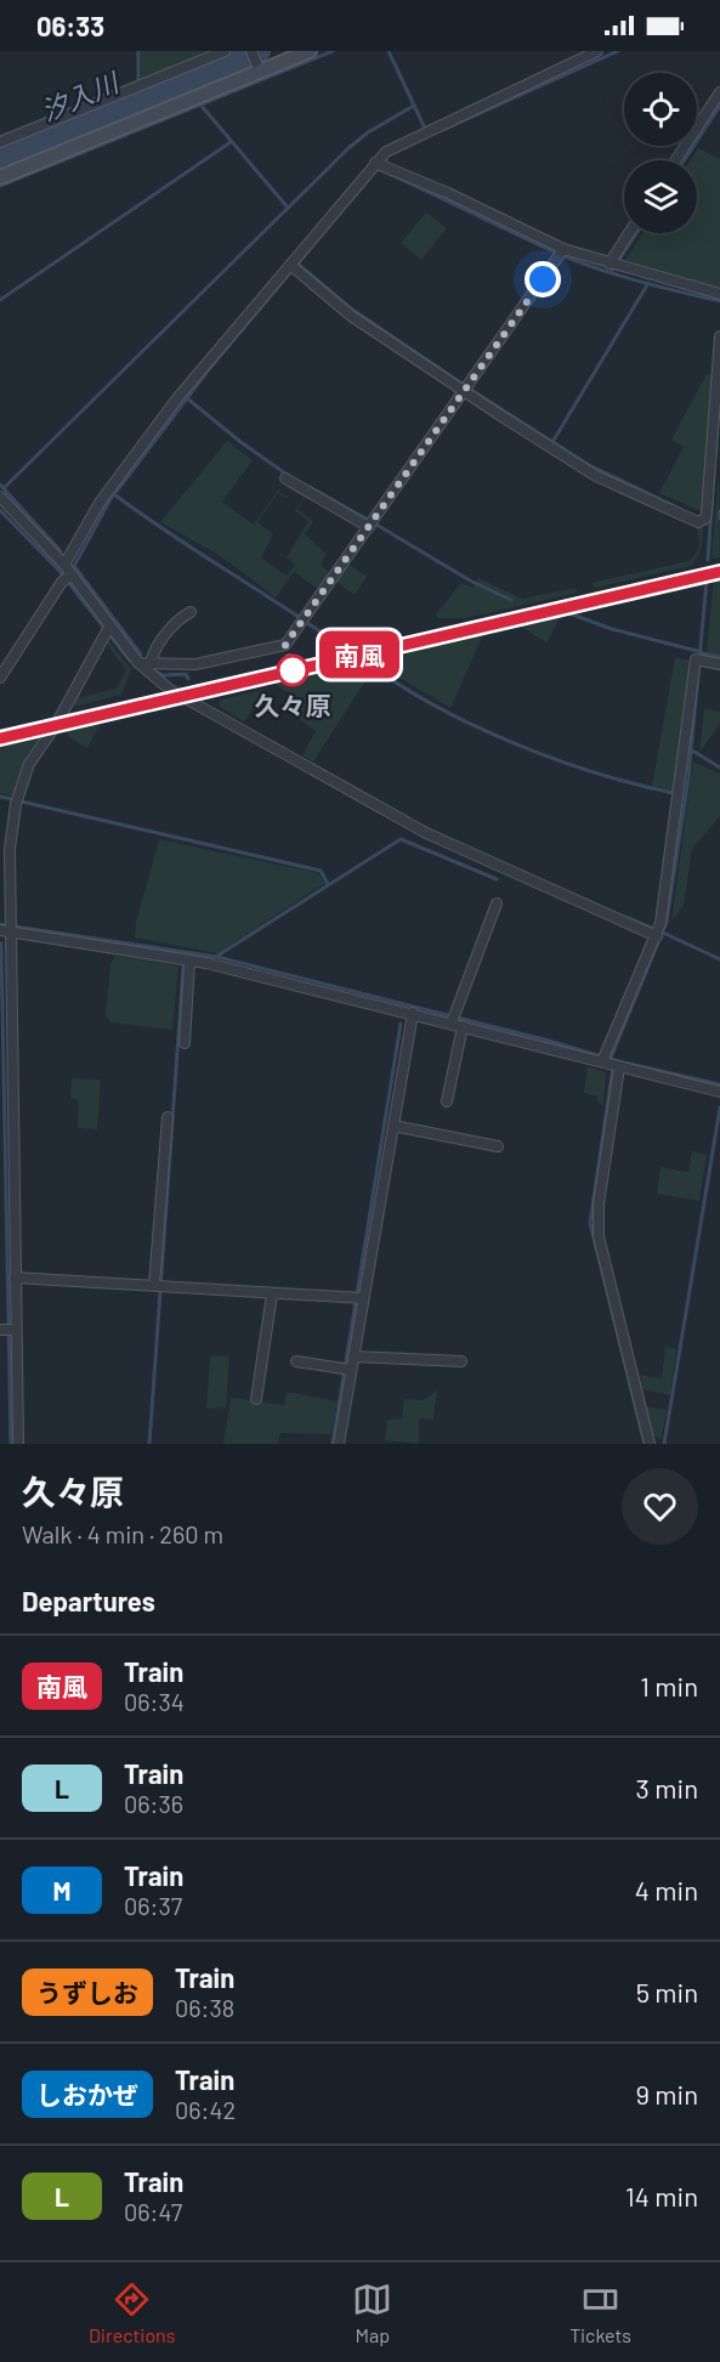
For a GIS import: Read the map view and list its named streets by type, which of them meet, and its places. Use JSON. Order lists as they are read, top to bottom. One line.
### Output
{"water":["汐入川"],"places":["久々原"],"page":{"status":"06:33","on_map":"南風","heading":[["久々原","Walk · 4 min · 260 m"],"Departures"],"list":[{"mark":"南風","name":"Train","note":"06:34","value":"1 min"},{"mark":"L","name":"Train","note":"06:36","value":"3 min"},{"mark":"M","name":"Train","note":"06:37","value":"4 min"},{"mark":"うずしお","name":"Train","note":"06:38","value":"5 min"},{"mark":"しおかぜ","name":"Train","note":"06:42","value":"9 min"},{"mark":"L","name":"Train","note":"06:47","value":"14 min"}],"tabs":["Directions","Map","Tickets"]}}
